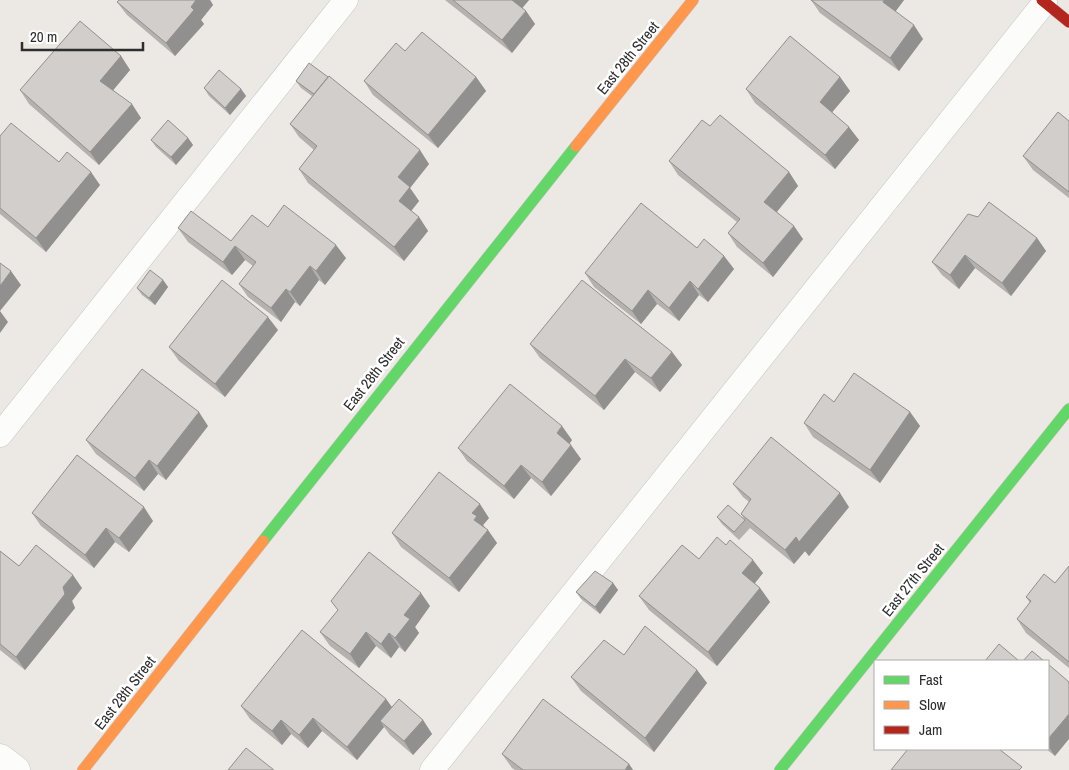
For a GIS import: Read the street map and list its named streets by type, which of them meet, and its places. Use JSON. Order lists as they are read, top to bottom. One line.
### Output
{"streets":{"street":["East 28th Street","East 27th Street"]},"legend":["Fast","Slow","Jam"],"scale_bar":"20 m"}
